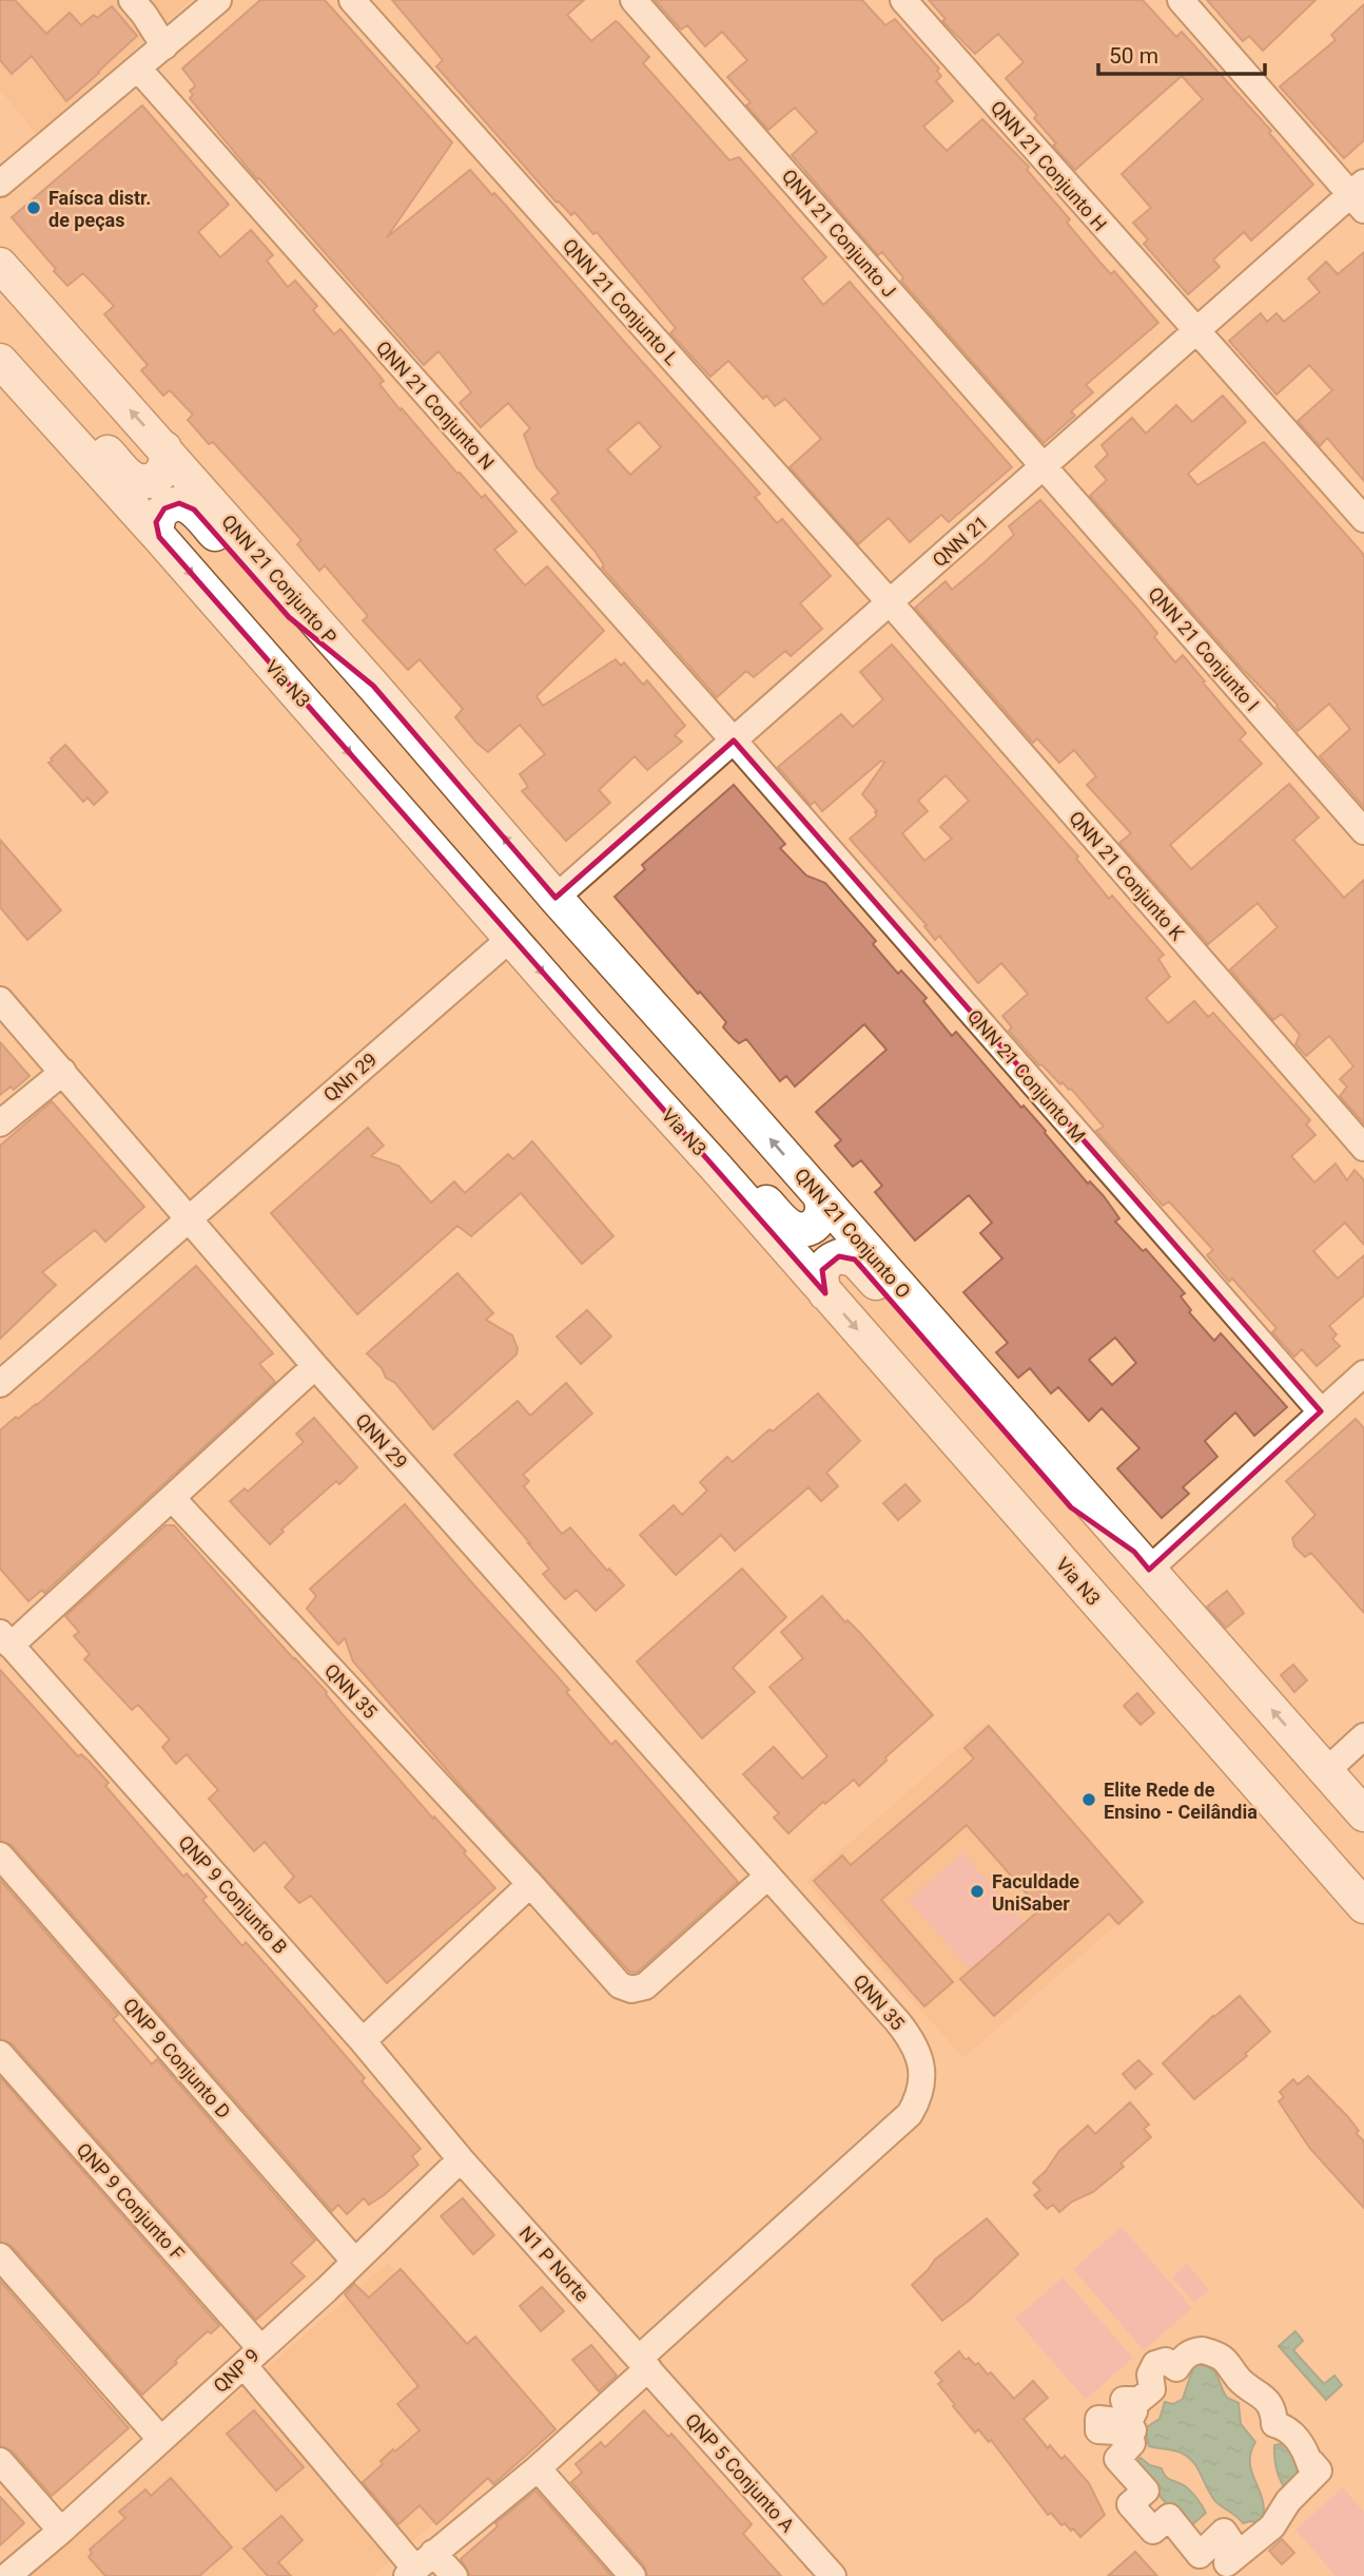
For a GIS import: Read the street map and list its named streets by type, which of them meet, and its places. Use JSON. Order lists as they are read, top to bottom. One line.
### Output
{"streets":{"main road":["QNN 21 Conjunto P","Via N3","QNN 21 Conjunto O"],"street":["QNN 21 Conjunto H","QNN 21 Conjunto J","QNN 21 Conjunto L","QNN 21 Conjunto N","QNN 21","QNN 21 Conjunto I","QNN 21 Conjunto K","QNN 21 Conjunto M","QNn 29","QNN 29","QNN 35","QNP 9 Conjunto B","QNP 9 Conjunto D","QNP 9 Conjunto F","N1 P Norte","QNP 9","QNP 5 Conjunto A"]},"crossings":[["QNN 21 Conjunto H","QNN 21"],["QNN 21 Conjunto J","QNN 21"],["QNN 21 Conjunto J","QNN 21 Conjunto I"],["QNN 21 Conjunto L","QNN 21"],["QNN 21 Conjunto L","QNN 21 Conjunto K"],["QNN 21 Conjunto N","QNN 21"],["QNN 21 Conjunto N","QNN 21 Conjunto M"],["QNN 21","QNN 21 Conjunto P"],["QNN 21","QNN 21 Conjunto I"],["QNN 21","QNN 21 Conjunto K"],["QNN 21","QNN 21 Conjunto M"],["QNN 21","QNN 21 Conjunto O"],["QNN 21 Conjunto P","QNN 21 Conjunto O"],["Via N3","QNn 29"],["QNn 29","QNN 29"],["QNN 29","QNN 35"],["QNN 35","QNP 9 Conjunto F"],["QNN 35","N1 P Norte"],["QNN 35","QNP 5 Conjunto A"],["QNP 9 Conjunto B","N1 P Norte"],["QNP 9 Conjunto B","QNP 9"],["QNP 9 Conjunto D","QNP 9"],["QNP 9 Conjunto F","QNP 9"],["N1 P Norte","QNP 9"],["N1 P Norte","QNP 5 Conjunto A"]],"one_way":["QNN 21 Conjunto P","Via N3","QNN 21 Conjunto O"],"places":["Faísca distr. de peças","Elite Rede de Ensino - Ceilândia","Faculdade UniSaber"],"scale_bar":"50 m"}
